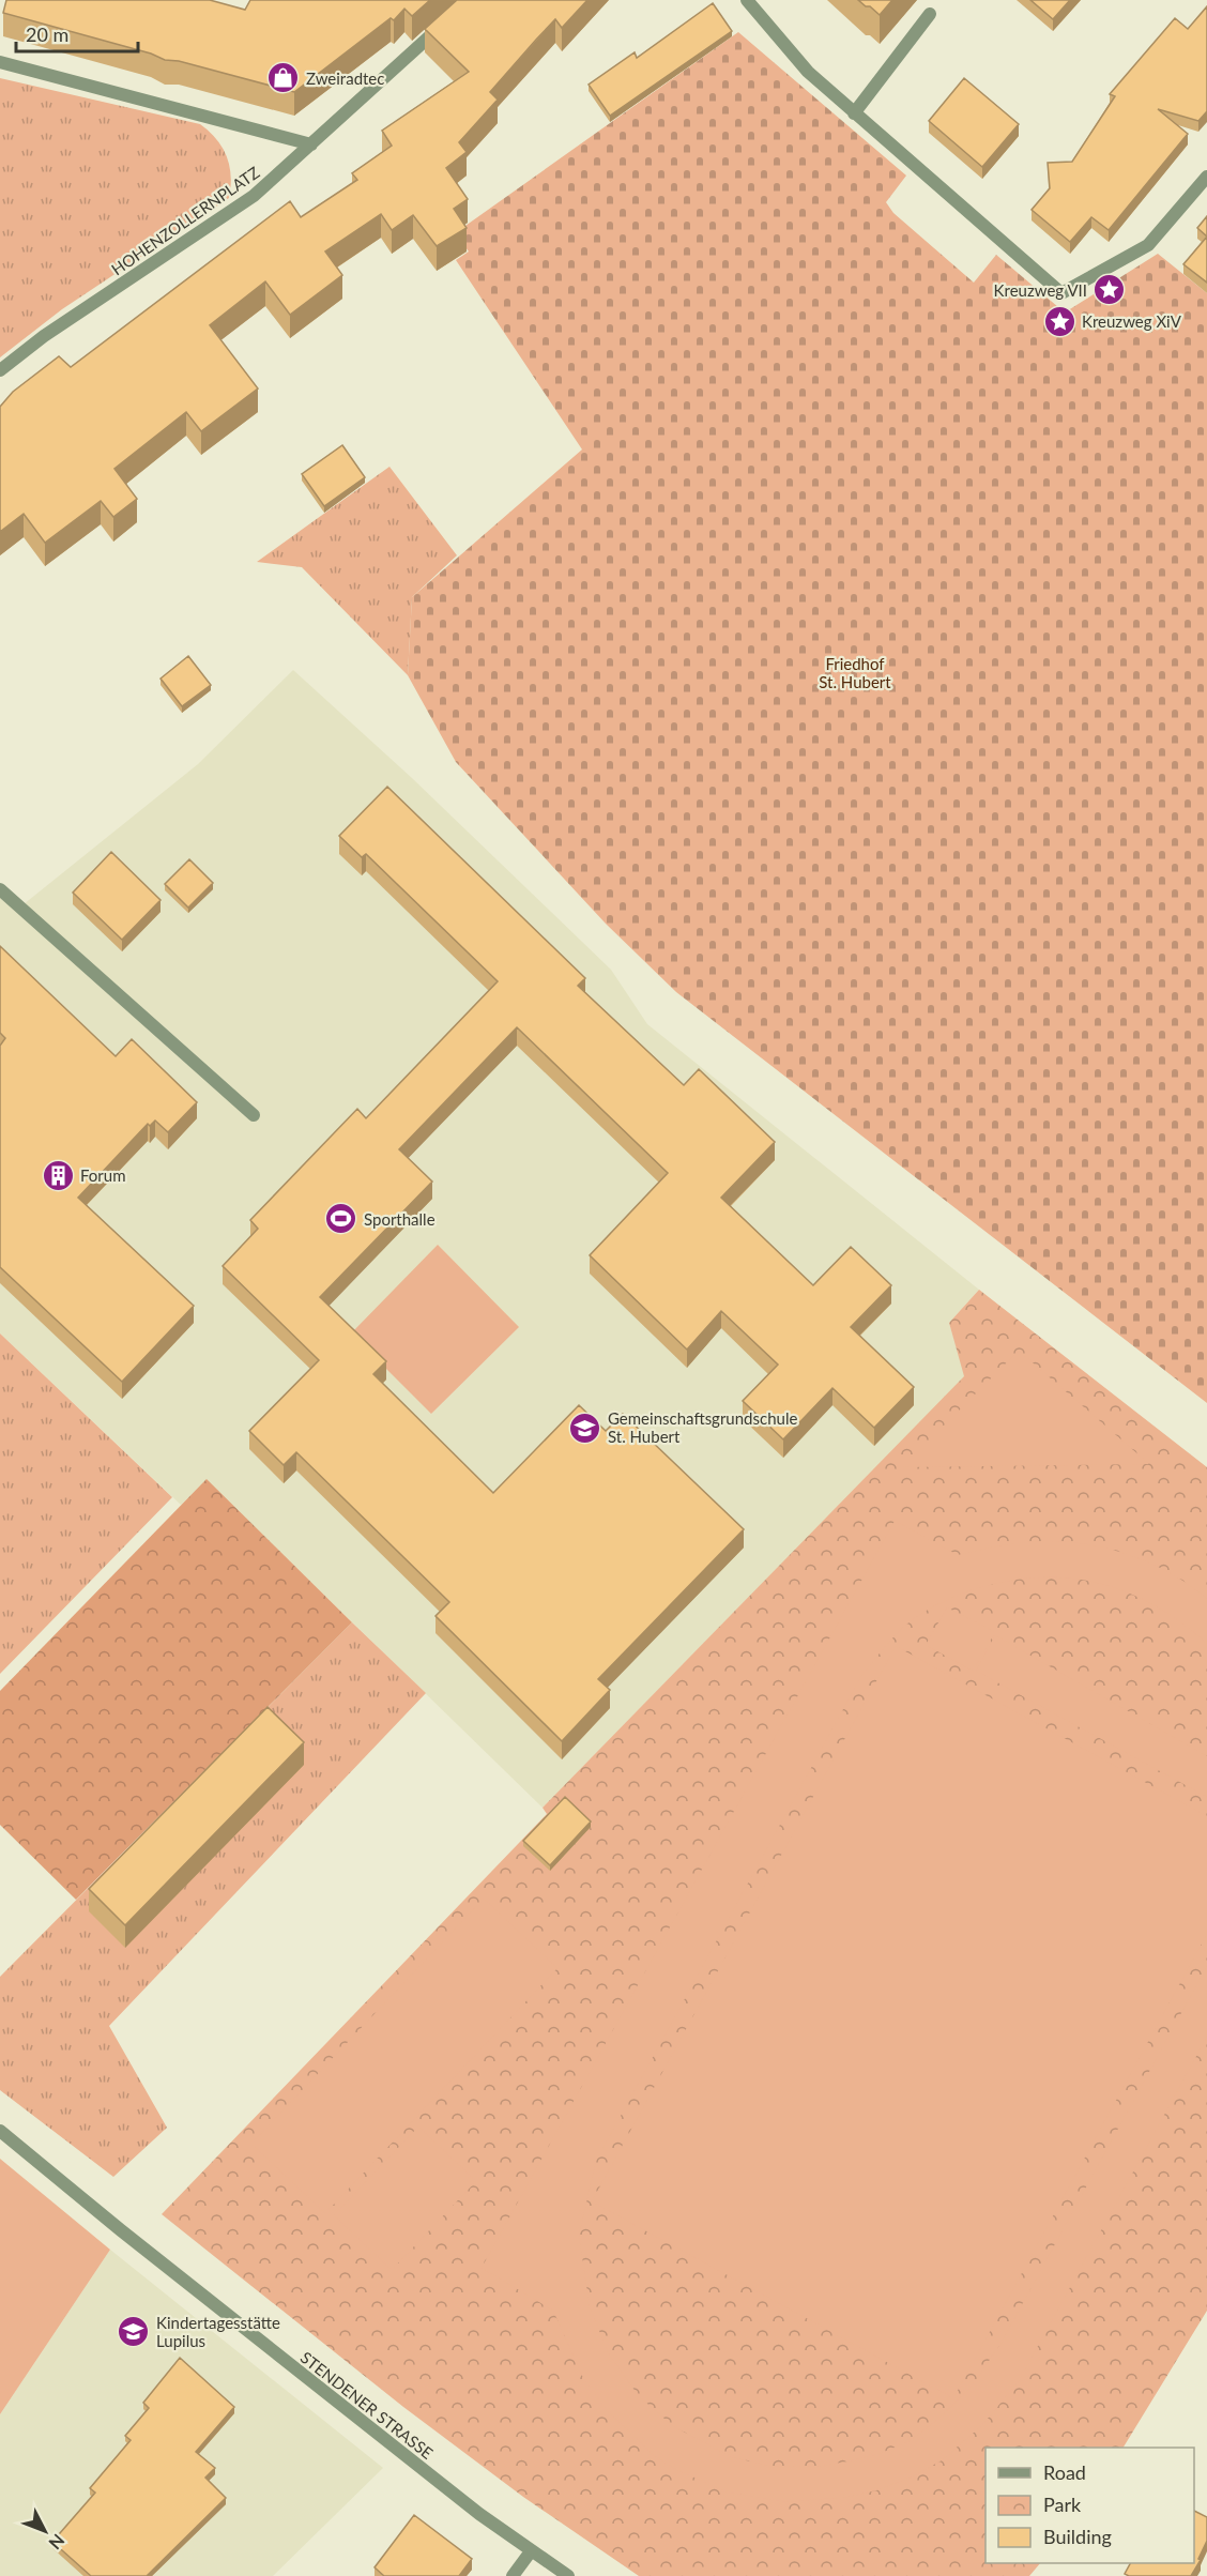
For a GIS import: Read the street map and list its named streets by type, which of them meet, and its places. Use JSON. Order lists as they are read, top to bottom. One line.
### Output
{"streets":{"street":["HOHENZOLLERNPLATZ","STENDENER STRASSE"]},"parks":["Friedhof St. Hubert"],"places":{"shop":["Zweiradtec"],"place":["Kreuzweg VII","Kreuzweg XiV"],"building":["Forum"],"sports":["Sporthalle"],"school or university":["Gemeinschaftsgrundschule St. Hubert","Kindertagesstätte Lupilus"]},"legend":["Road","Park","Building"],"scale_bar":"20 m","north":"bottom right"}
